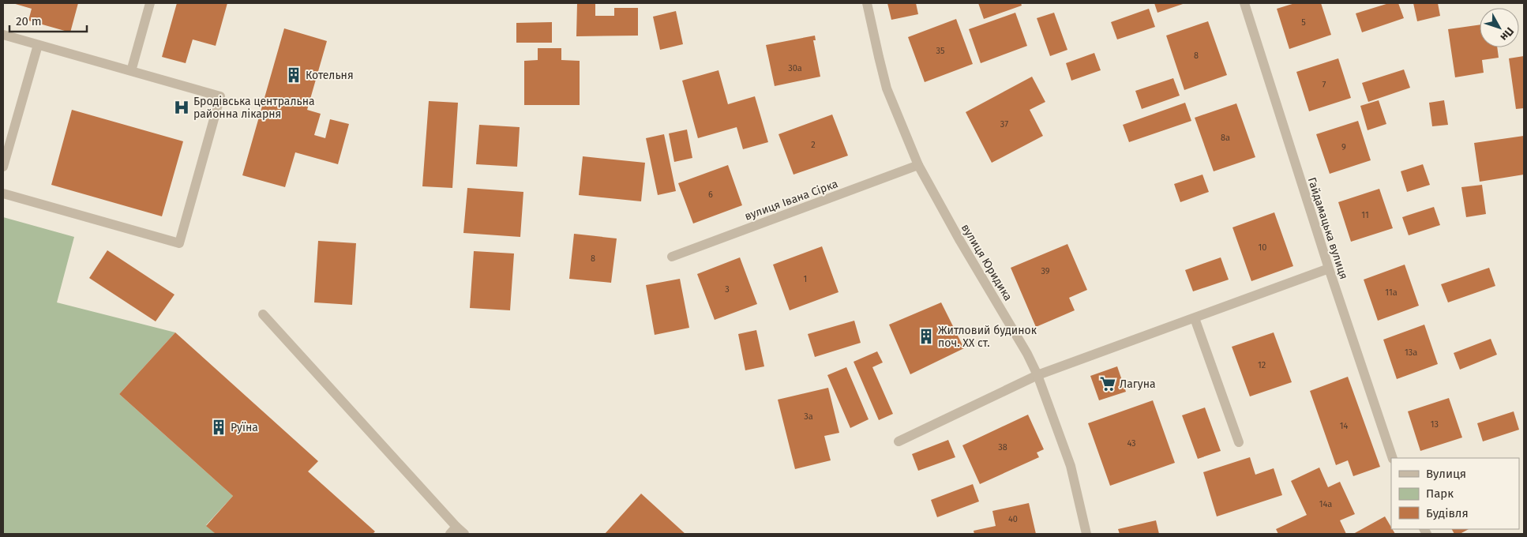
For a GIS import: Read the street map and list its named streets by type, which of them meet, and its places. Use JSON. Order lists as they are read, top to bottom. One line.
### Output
{"streets":{"street":["вулиця Івана Сірка","Гайдамацька вулиця","вулиця Юридика"]},"crossings":[["вулиця Івана Сірка","вулиця Юридика"]],"places":{"building":["Котельня","Житловий будинок поч. XX ст.","Руїна"],"hospital":["Бродівська центральна районна лікарня"],"supermarket":["Лагуна"]},"house_numbers":["5","35","8","30а","7","37","8а","2","9","6","11","10","8","39","1","3","11а","13а","12","3а","13","14","43","38","14а","40"],"legend":["Вулиця","Парк","Будівля"],"scale_bar":"20 m","north":"bottom right"}
